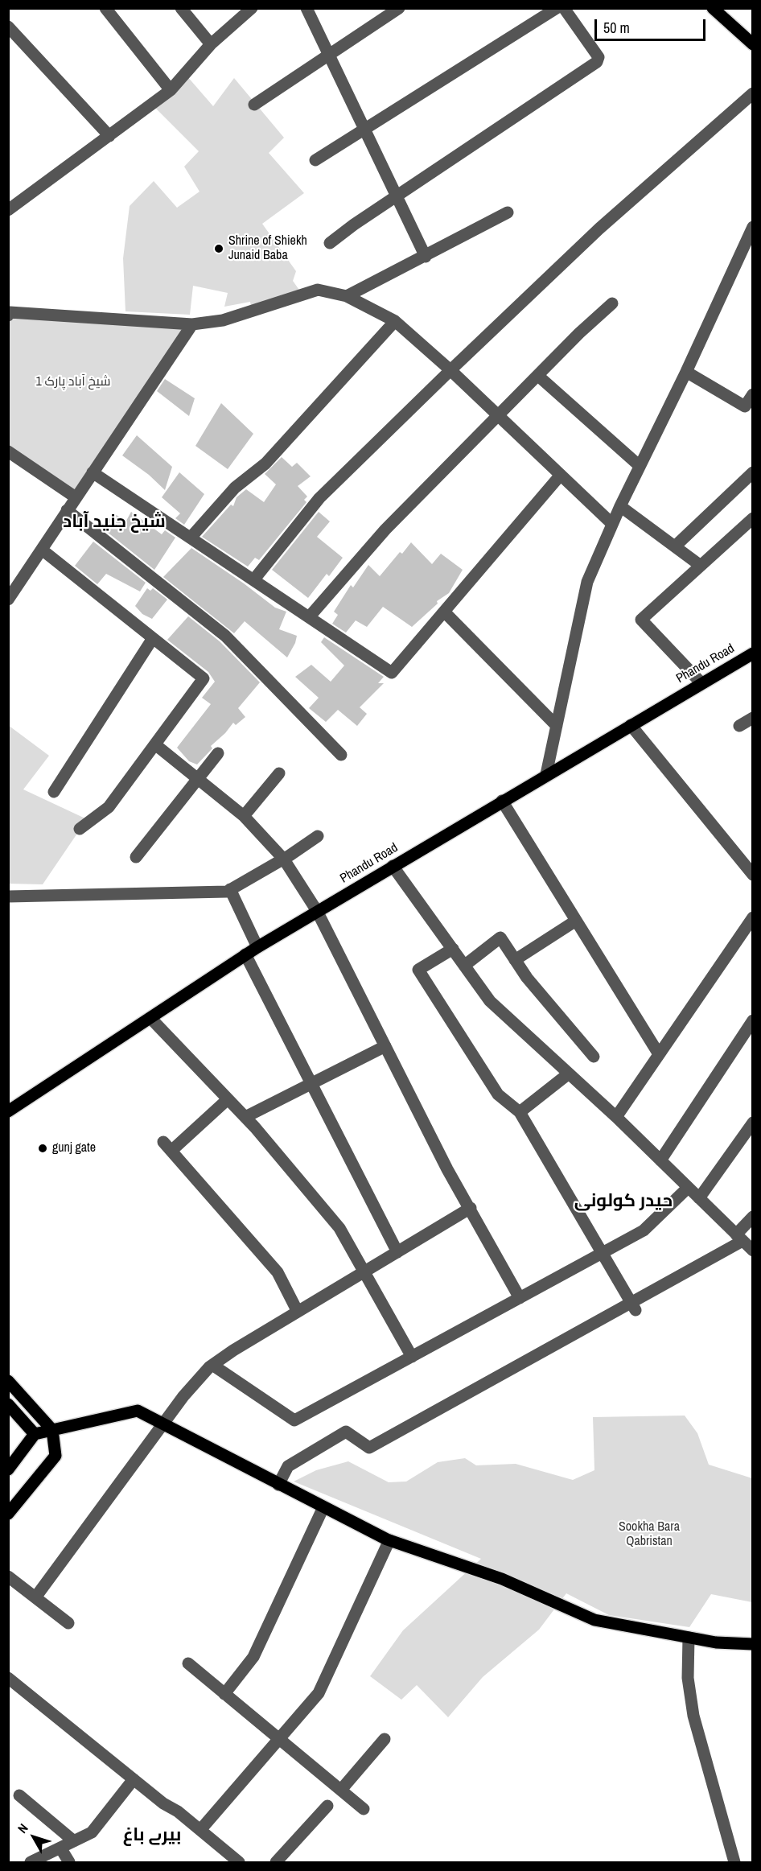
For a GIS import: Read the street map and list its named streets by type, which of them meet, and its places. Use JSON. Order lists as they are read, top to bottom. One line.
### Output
{"streets":{"main road":["Phandu Road"]},"districts":["شیخ جنید آباد","حیدر کولونی","بیرے باغ"],"parks":["شیخ آباد پارک 1","Sookha Bara Qabristan"],"places":["Shrine of Shiekh Junaid Baba","gunj gate"],"scale_bar":"50 m","north":"top left"}
